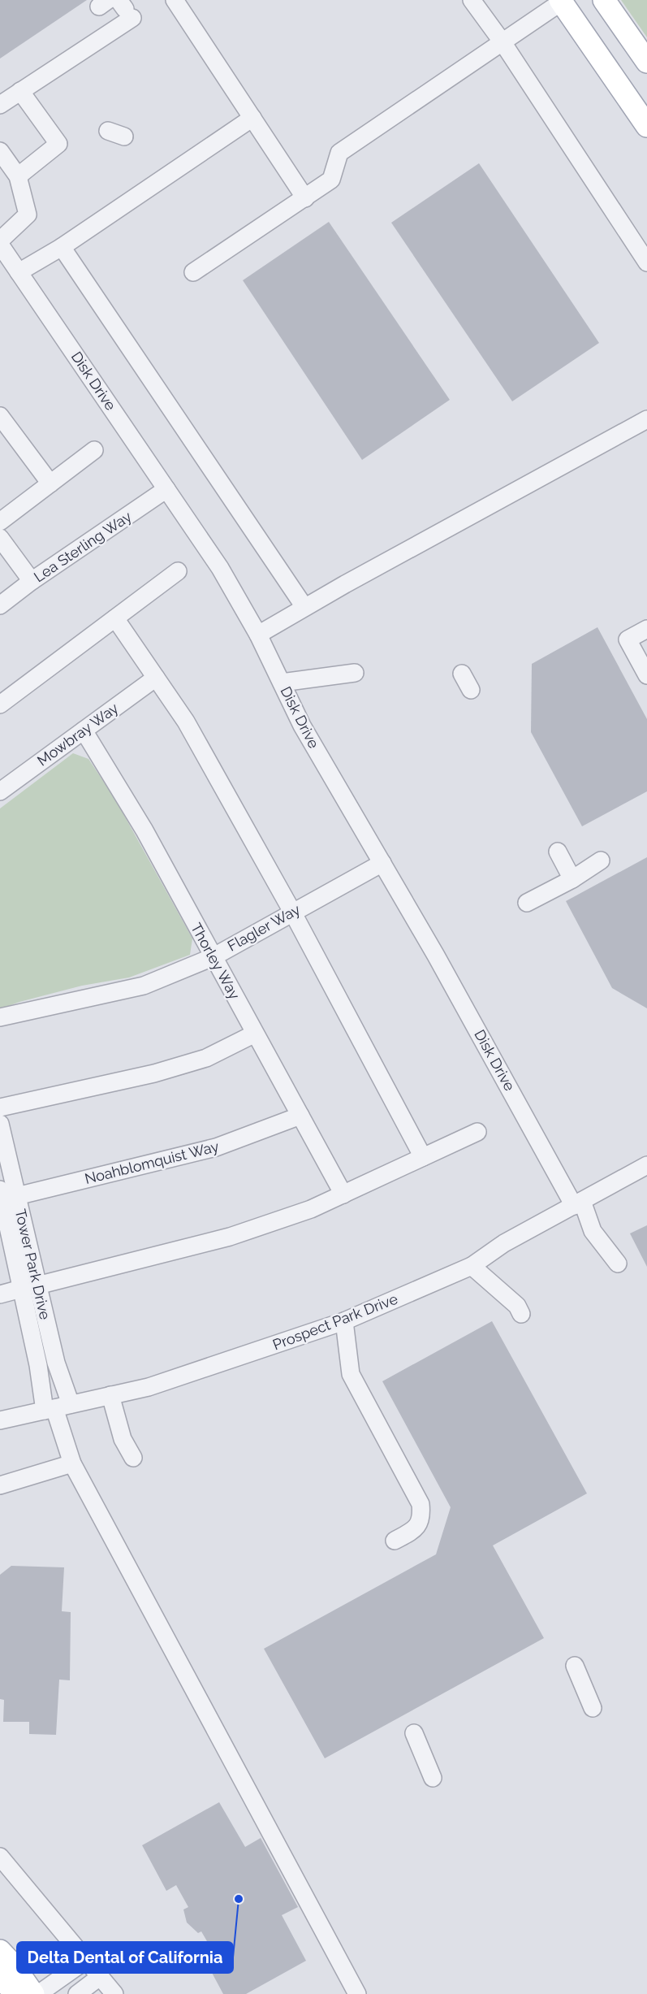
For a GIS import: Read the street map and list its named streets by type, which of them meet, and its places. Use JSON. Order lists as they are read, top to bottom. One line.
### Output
{"streets":{"street":["Disk Drive","Lea Sterling Way","Mowbray Way","Flagler Way","Thorley Way","Noahblomquist Way","Tower Park Drive","Prospect Park Drive"]},"crossings":[["Disk Drive","Lea Sterling Way"],["Disk Drive","Flagler Way"],["Disk Drive","Prospect Park Drive"],["Mowbray Way","Thorley Way"],["Flagler Way","Thorley Way"],["Thorley Way","Noahblomquist Way"],["Noahblomquist Way","Tower Park Drive"],["Tower Park Drive","Prospect Park Drive"]],"places":["Delta Dental of California"]}
